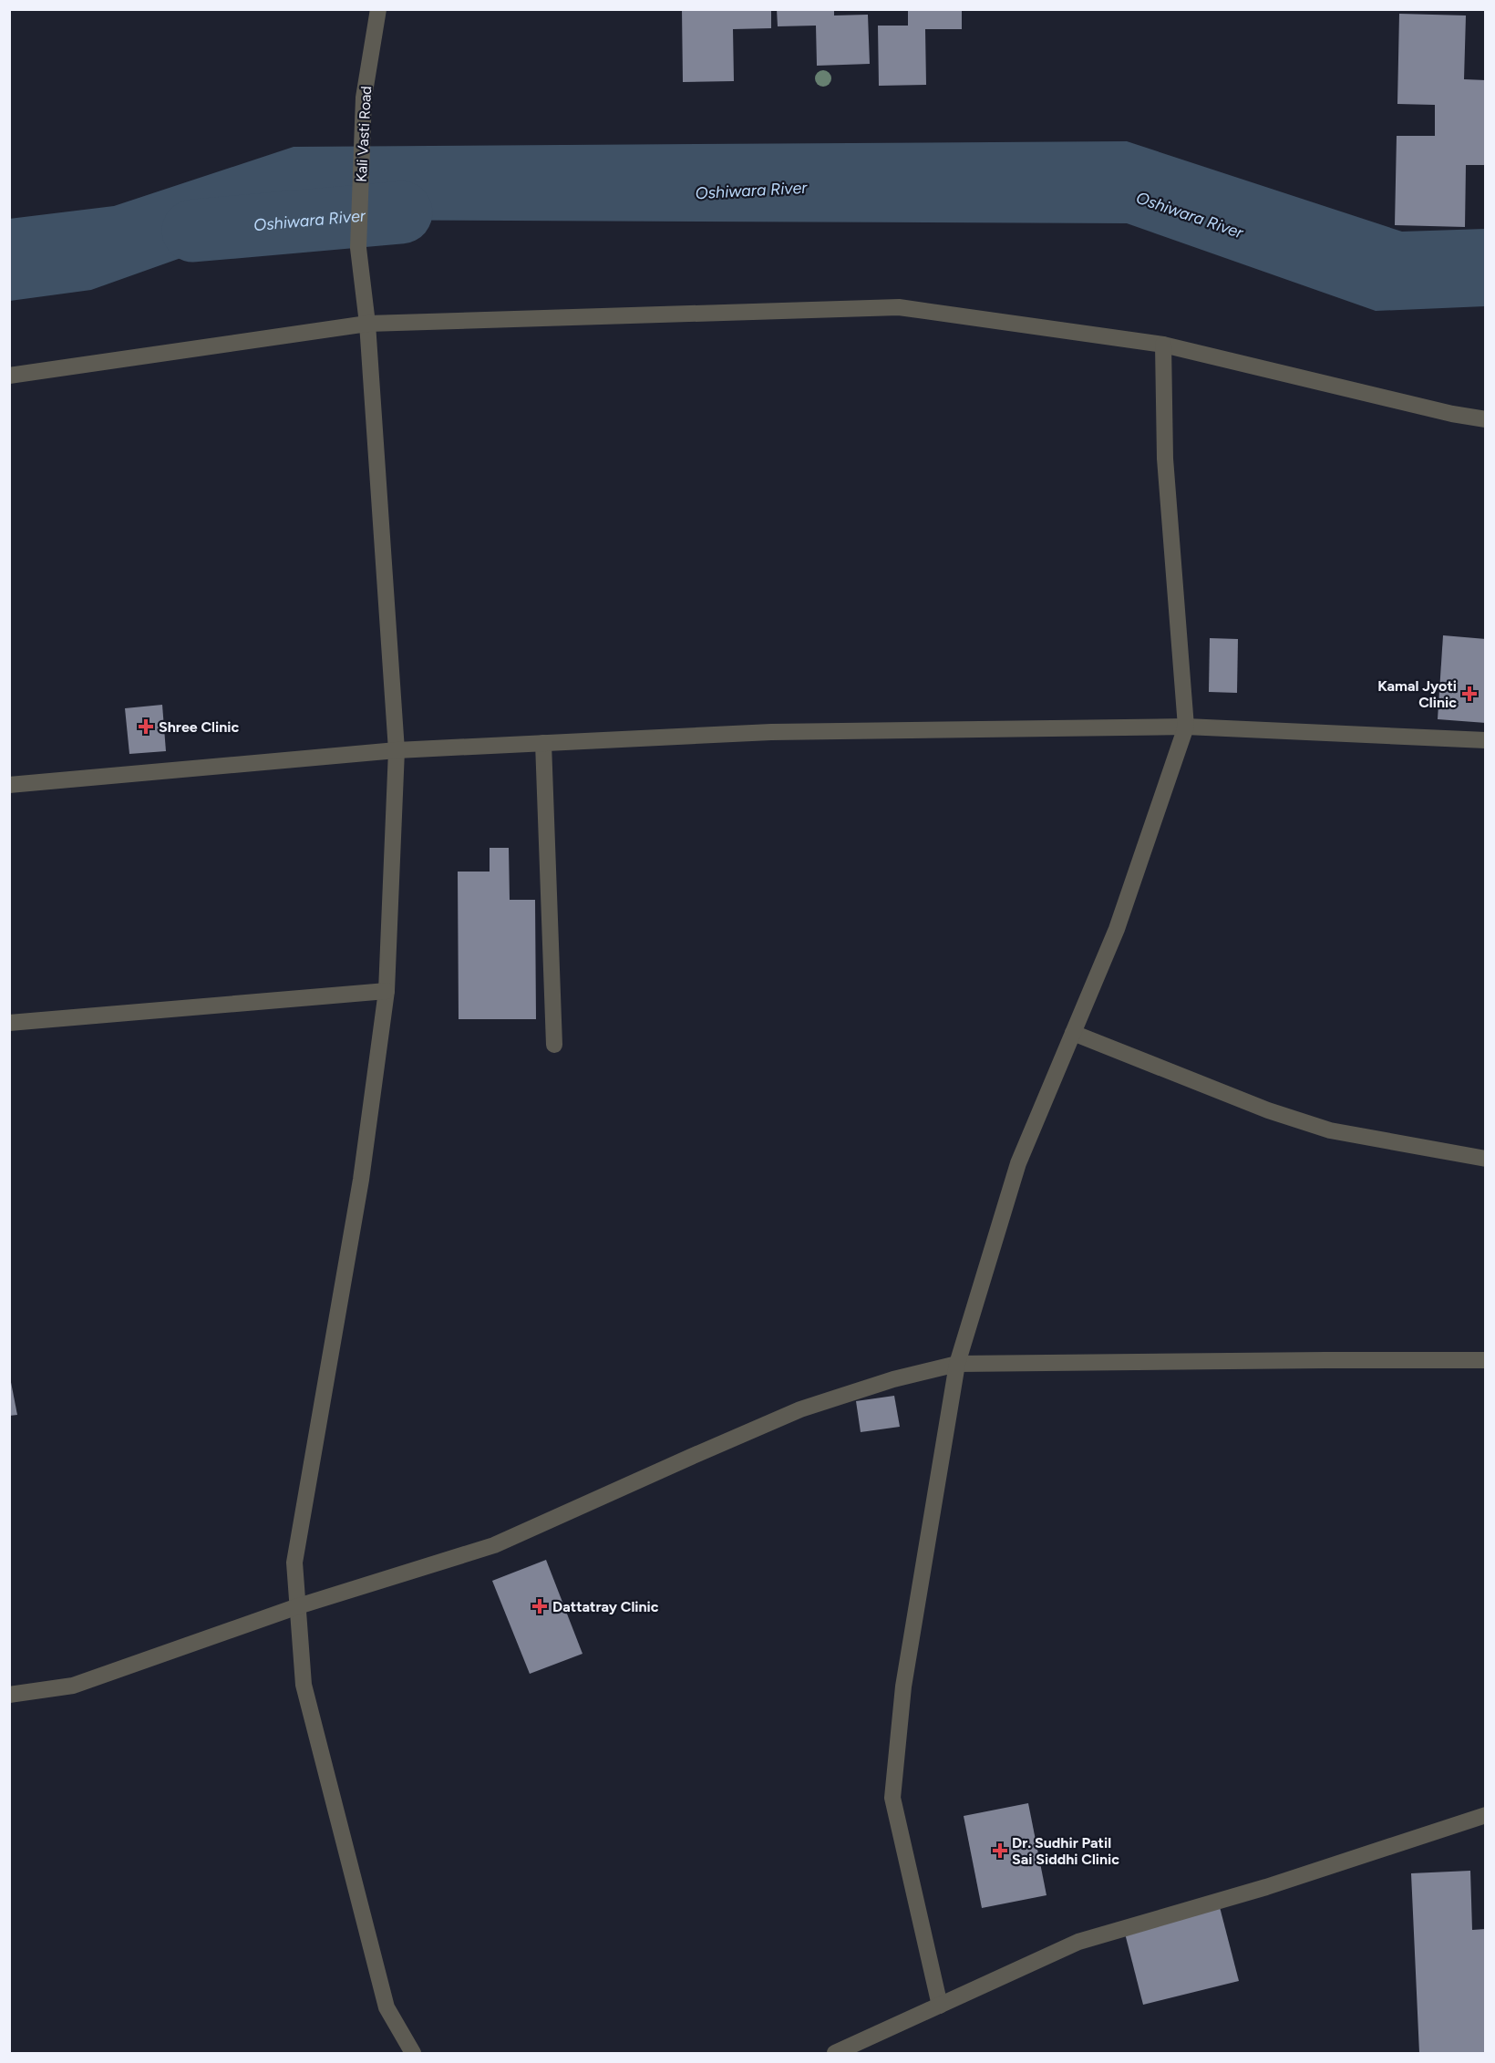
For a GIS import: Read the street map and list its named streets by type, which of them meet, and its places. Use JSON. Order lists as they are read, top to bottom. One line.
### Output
{"streets":{"street":["Kali Vasti Road"]},"water":["Oshiwara River"],"places":{"health":["Kamal Jyoti Clinic","Shree Clinic","Dattatray Clinic","Dr. Sudhir Patil Sai Siddhi Clinic"]}}
